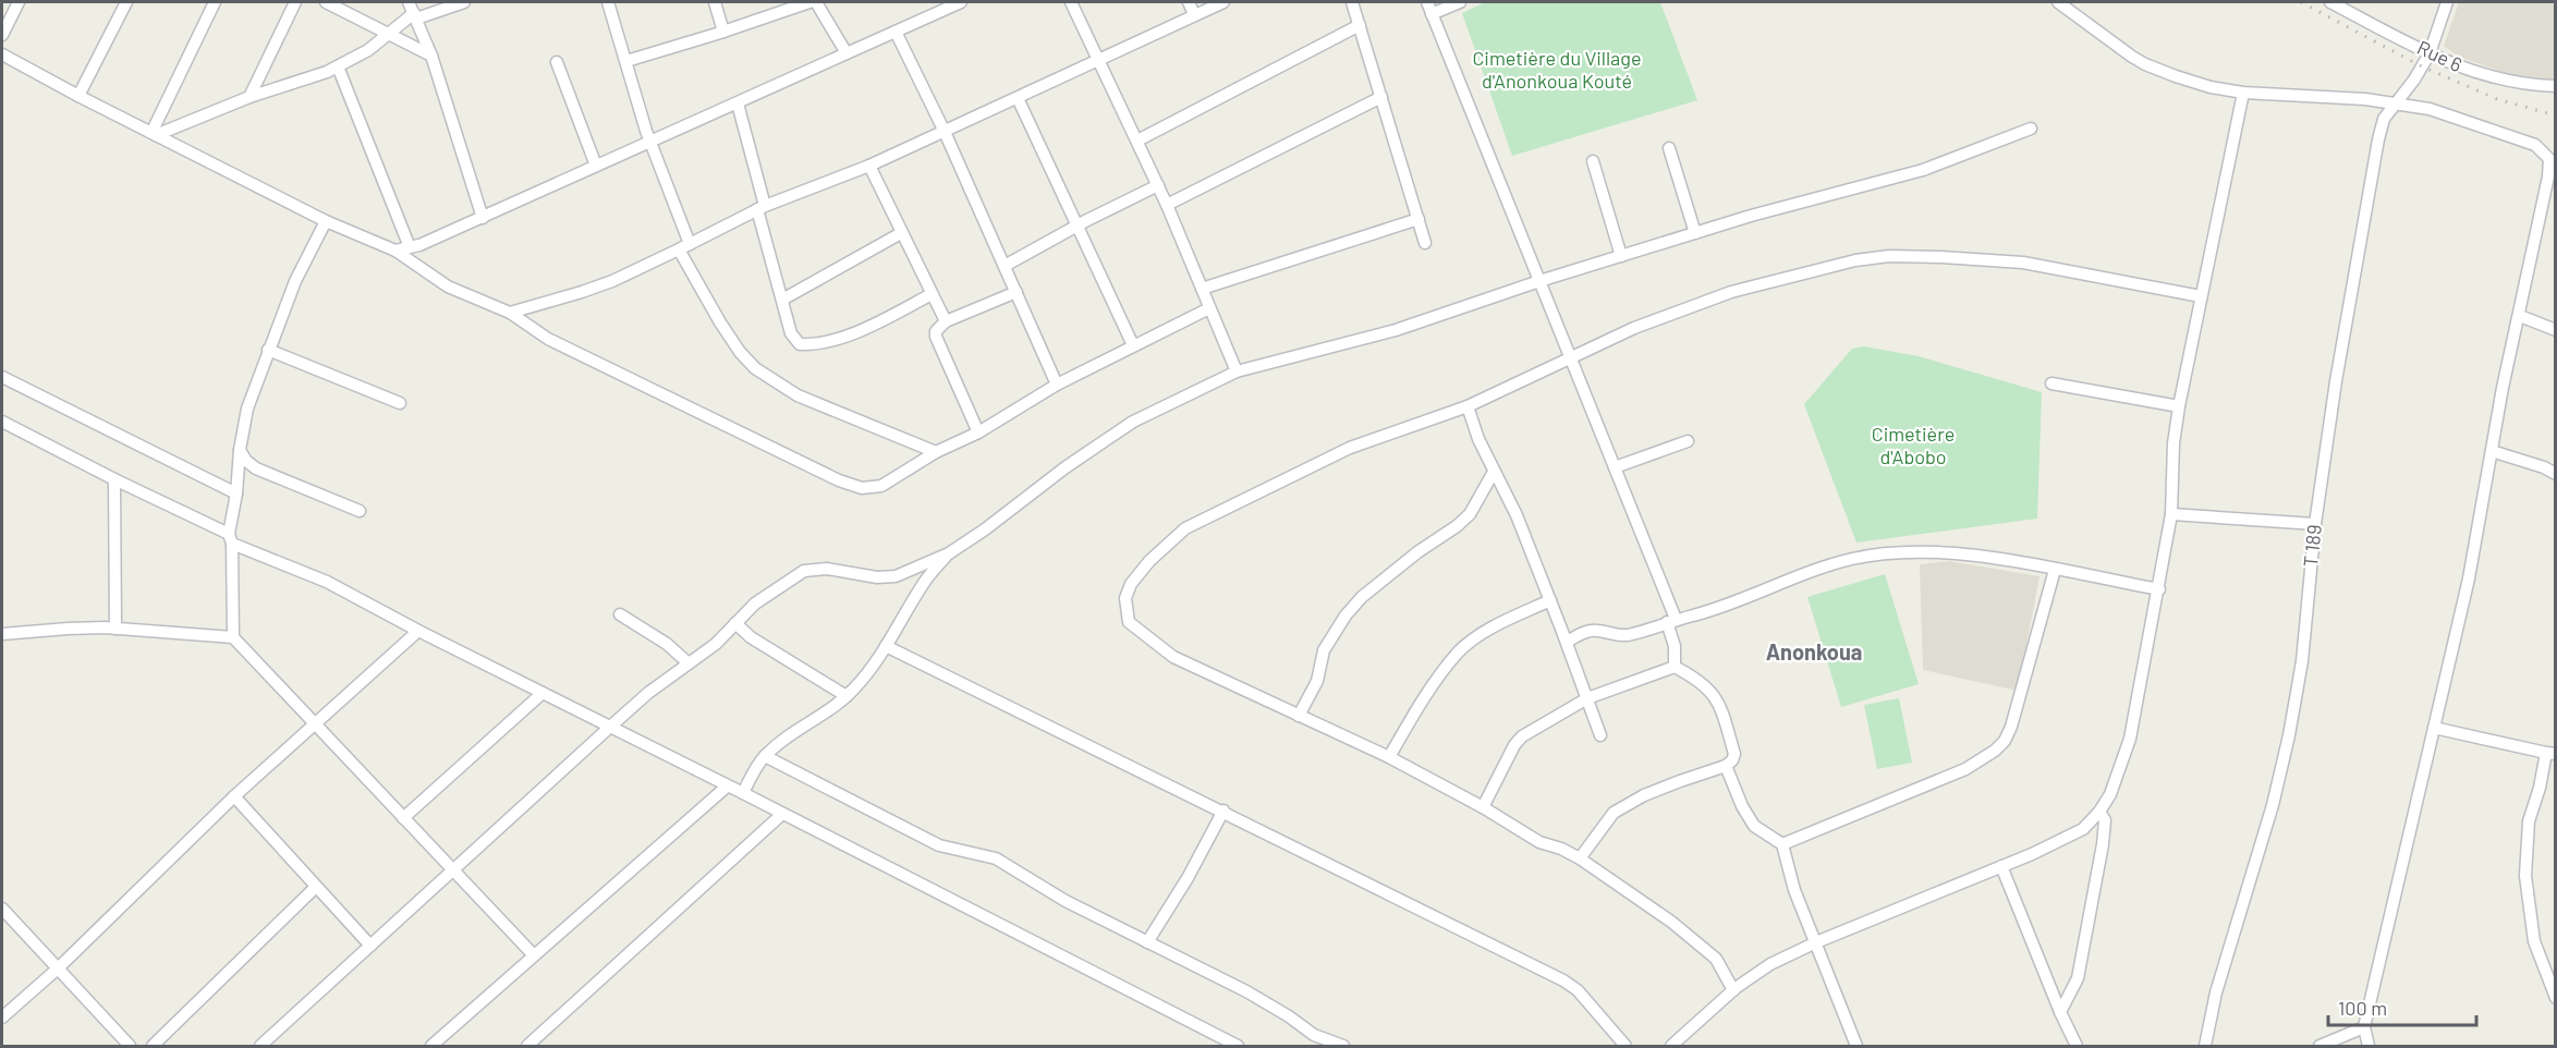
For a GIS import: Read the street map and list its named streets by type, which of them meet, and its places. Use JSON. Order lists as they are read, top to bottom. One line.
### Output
{"streets":{"street":["Rue 6","T 189"]},"crossings":[["Rue 6","T 189"]],"districts":["Anonkoua"],"parks":["Cimetière du Village d'Anonkoua Kouté","Cimetière d'Abobo"],"scale_bar":"100 m"}
